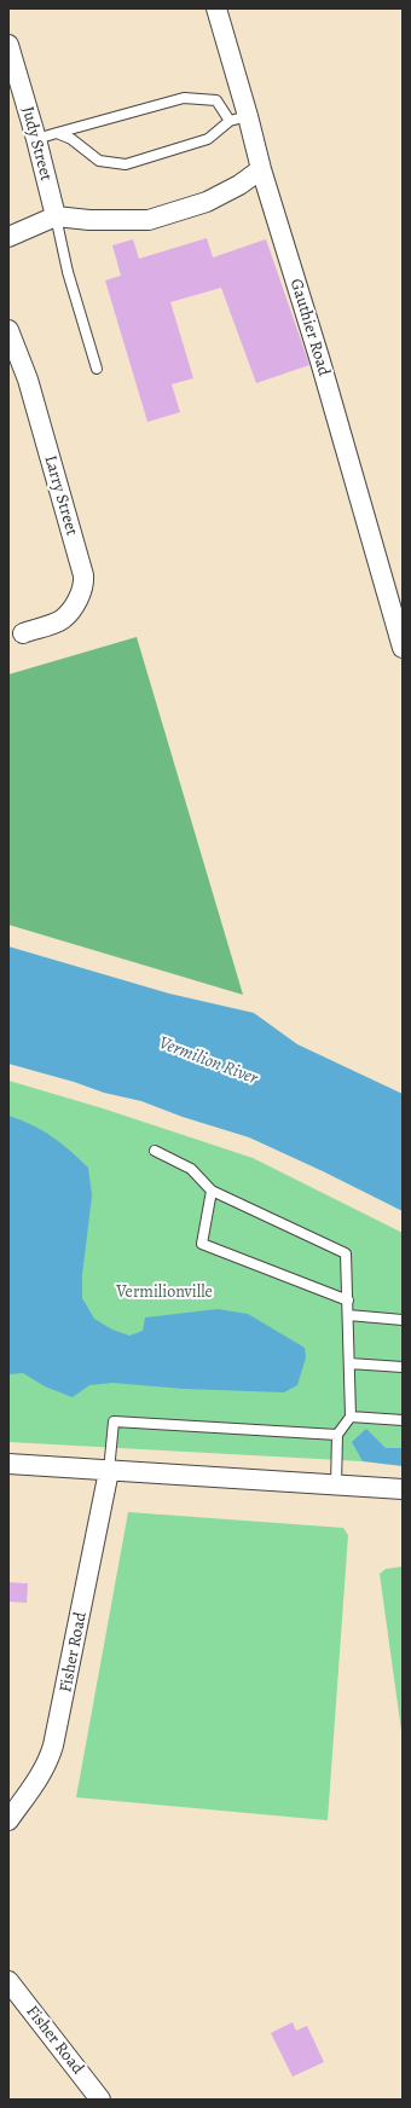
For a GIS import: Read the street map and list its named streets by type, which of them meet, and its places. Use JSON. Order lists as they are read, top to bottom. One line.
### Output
{"streets":{"street":["Judy Street","Gauthier Road","Larry Street","Fisher Road"]},"water":["Vermilion River"],"parks":["Vermilionville"]}
